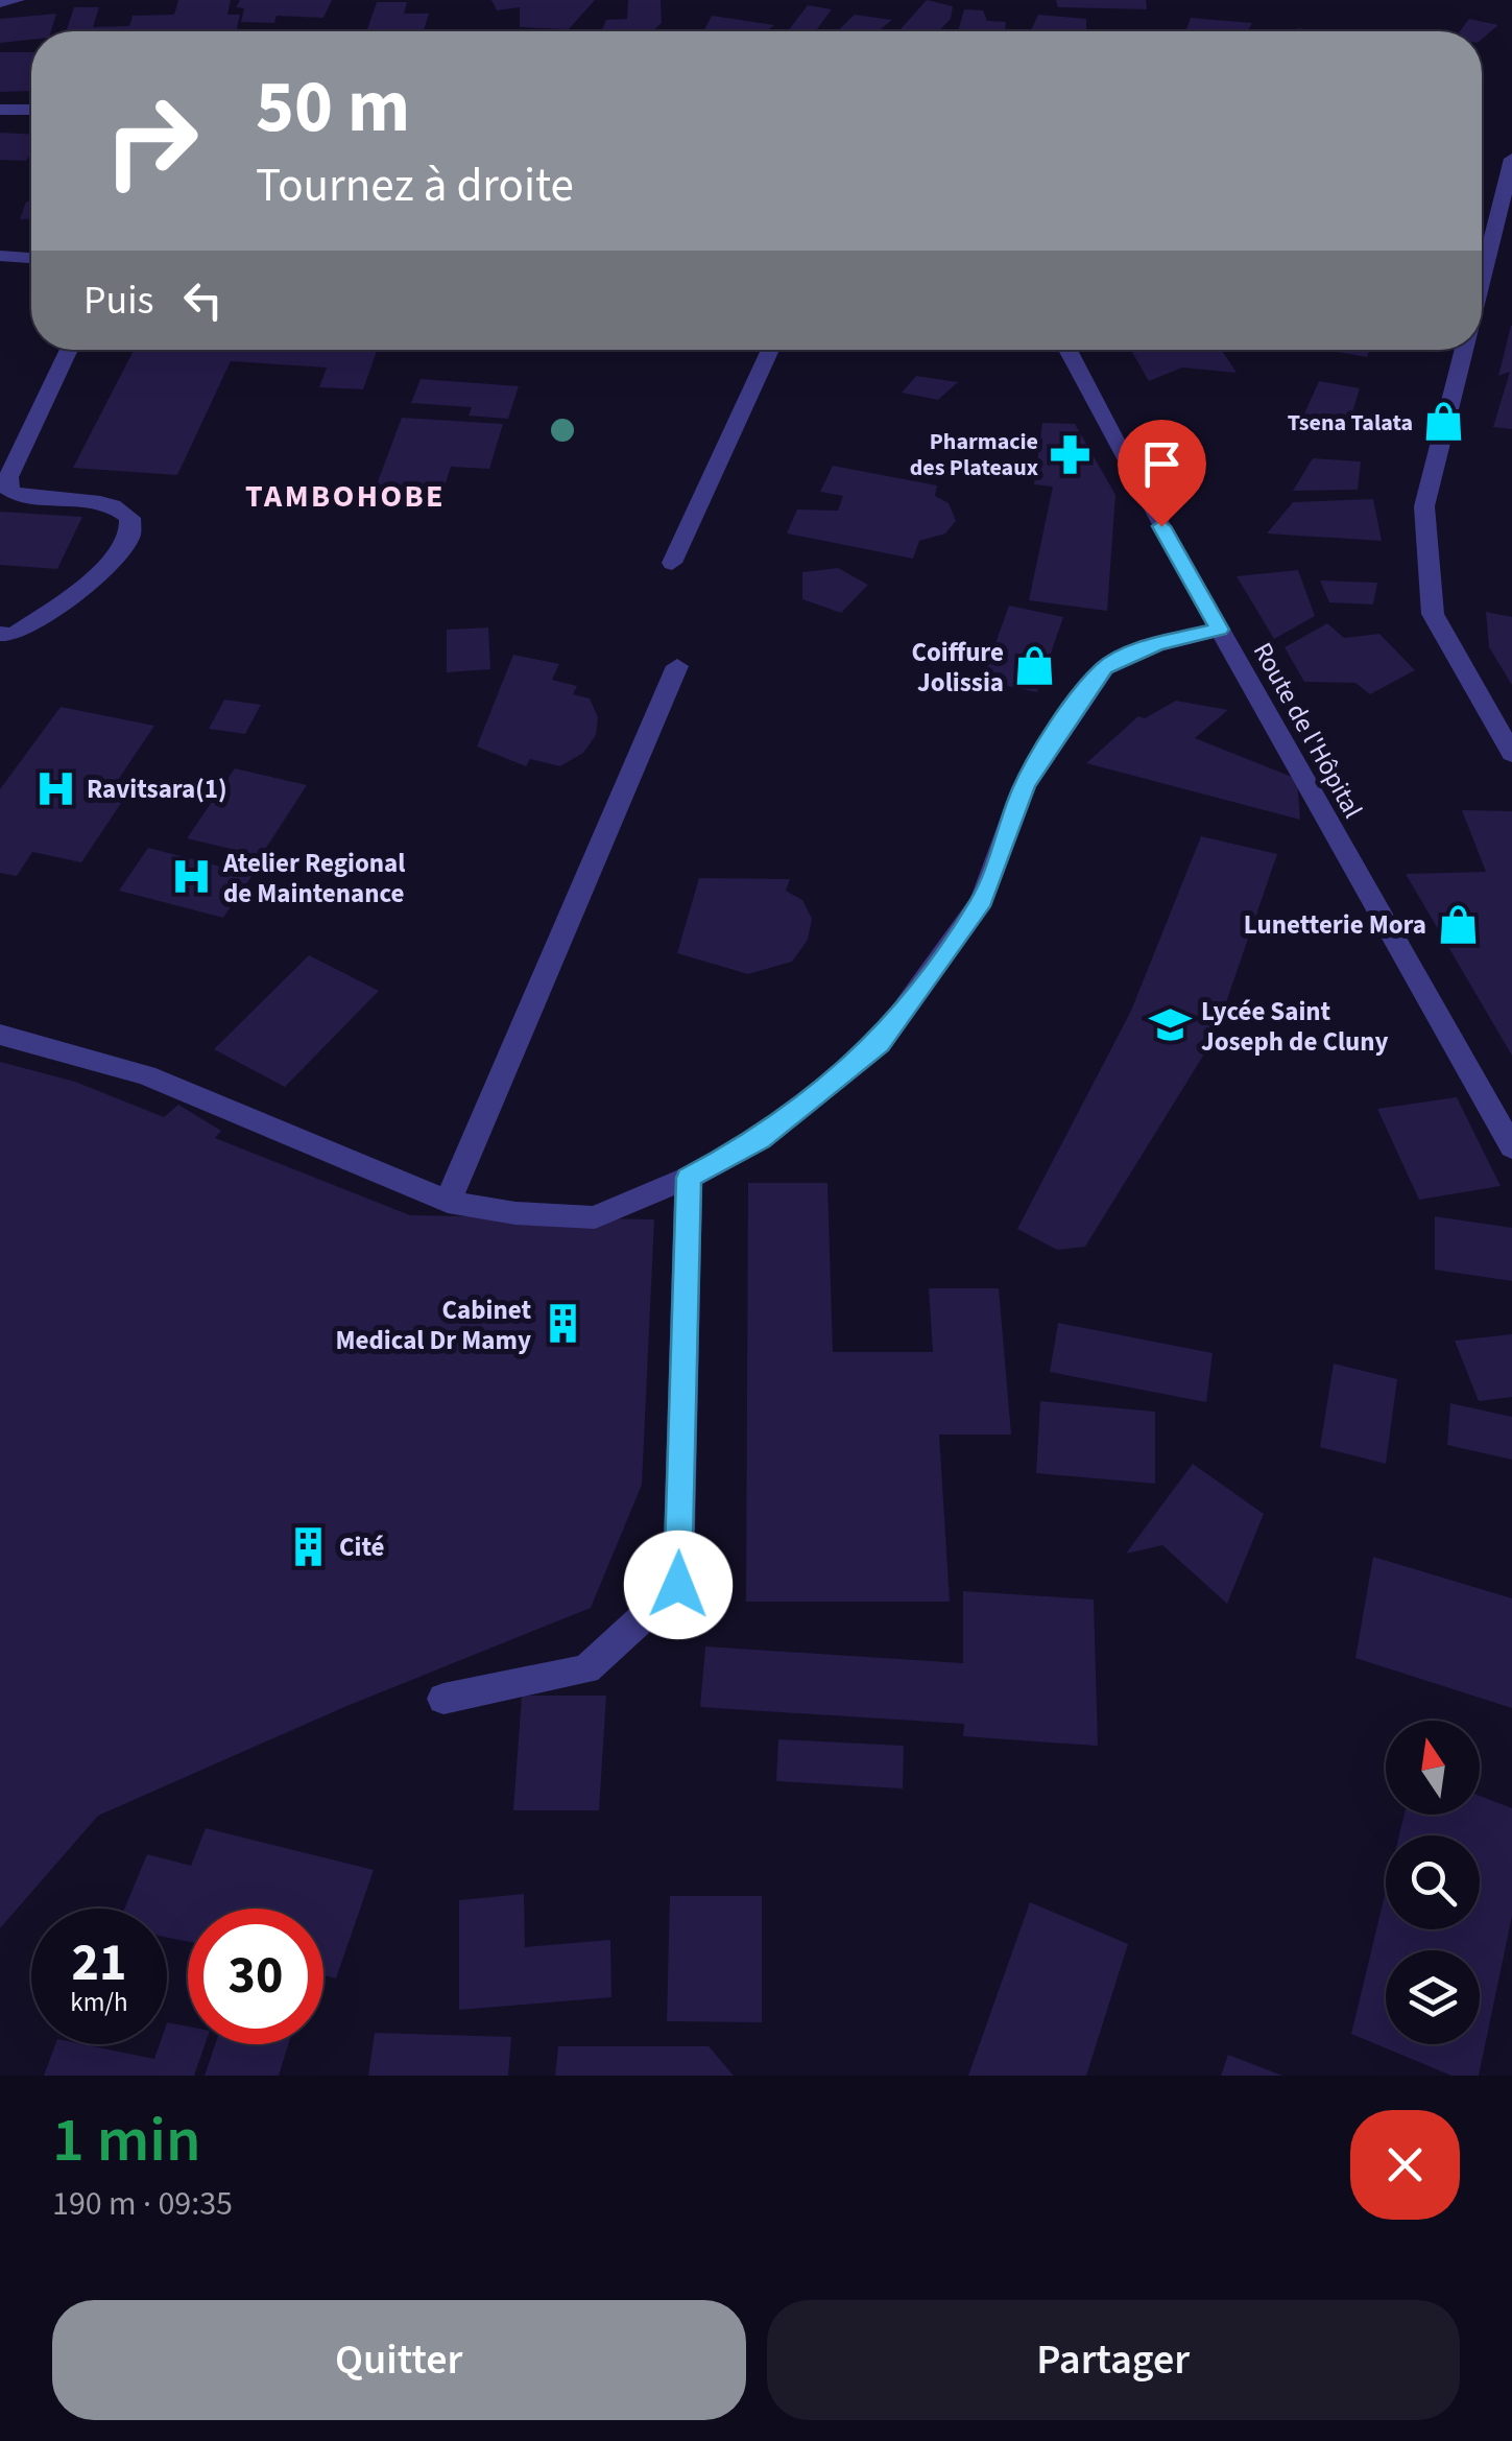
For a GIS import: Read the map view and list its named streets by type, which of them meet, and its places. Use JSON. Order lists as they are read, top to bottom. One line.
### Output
{"streets":{"street":["Route de l'Hôpital"]},"districts":["TAMBOHOBE"],"places":{"shop":["Tsena Talata","Coiffure Jolissia","Lunetterie Mora"],"pharmacy":["Pharmacie des Plateaux"],"hospital":["Ravitsara(1)","Atelier Regional de Maintenance"],"school or university":["Lycée Saint Joseph de Cluny"],"building":["Cabinet Medical Dr Mamy","Cité"]},"north":"top","page":{"turn":["50 m","Tournez à droite"],"then":"Puis","speed":"21 km/h","limit":"30","heading":["1 min","190 m · 09:35"],"buttons":["Quitter","Partager"]}}
